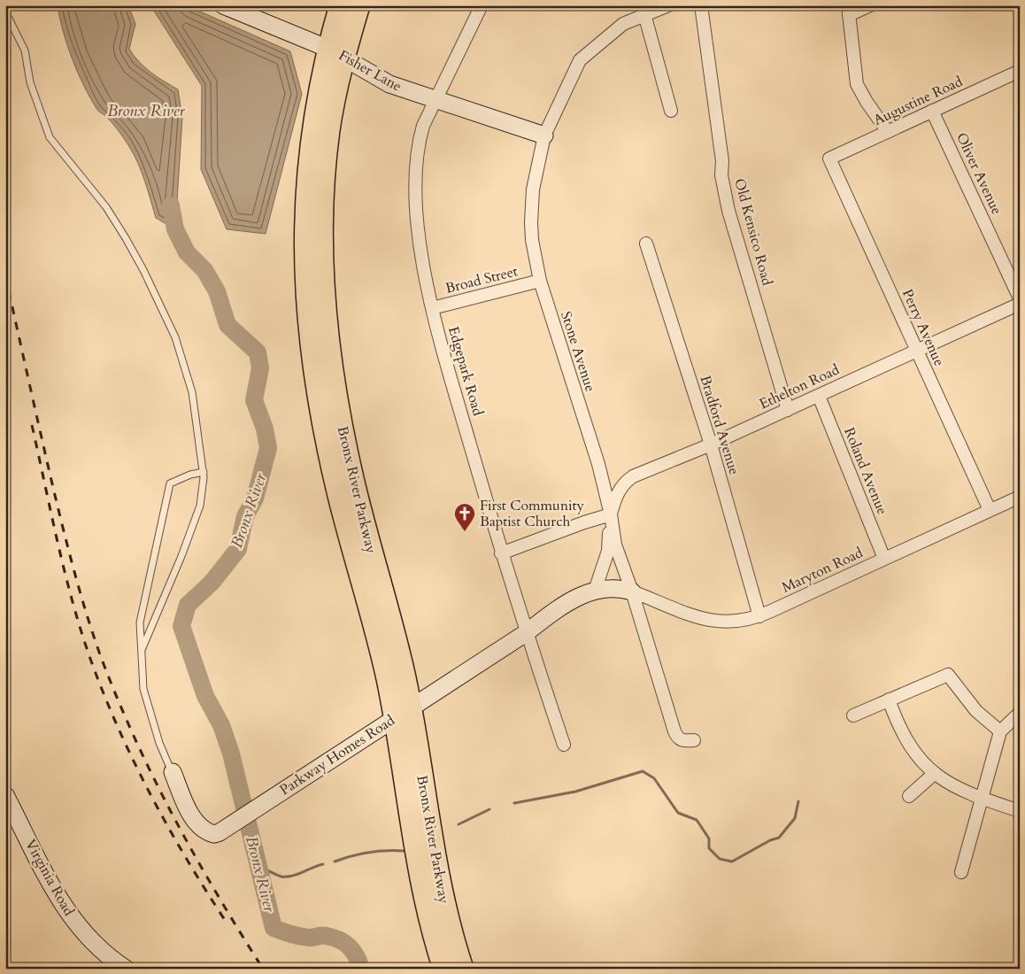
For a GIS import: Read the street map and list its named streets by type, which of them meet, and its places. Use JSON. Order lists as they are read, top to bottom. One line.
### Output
{"streets":{"highway":["Bronx River Parkway"],"street":["Fisher Lane","Augustine Road","Oliver Avenue","Old Kensico Road","Broad Street","Perry Avenue","Stone Avenue","Edgepark Road","Ethelton Road","Bradford Avenue","Roland Avenue","Maryton Road","Parkway Homes Road","Virginia Road"]},"crossings":[["Fisher Lane","Stone Avenue"],["Fisher Lane","Edgepark Road"],["Fisher Lane","Bronx River Parkway"],["Augustine Road","Oliver Avenue"],["Augustine Road","Perry Avenue"],["Old Kensico Road","Ethelton Road"],["Broad Street","Stone Avenue"],["Broad Street","Edgepark Road"],["Perry Avenue","Ethelton Road"],["Perry Avenue","Maryton Road"],["Stone Avenue","Ethelton Road"],["Stone Avenue","Maryton Road"],["Stone Avenue","Parkway Homes Road"],["Edgepark Road","Parkway Homes Road"],["Ethelton Road","Bradford Avenue"],["Ethelton Road","Roland Avenue"],["Bradford Avenue","Maryton Road"],["Roland Avenue","Maryton Road"],["Bronx River Parkway","Parkway Homes Road"],["Maryton Road","Parkway Homes Road"]],"water":["Bronx River"],"places":{"church":["First Community Baptist Church"]}}
